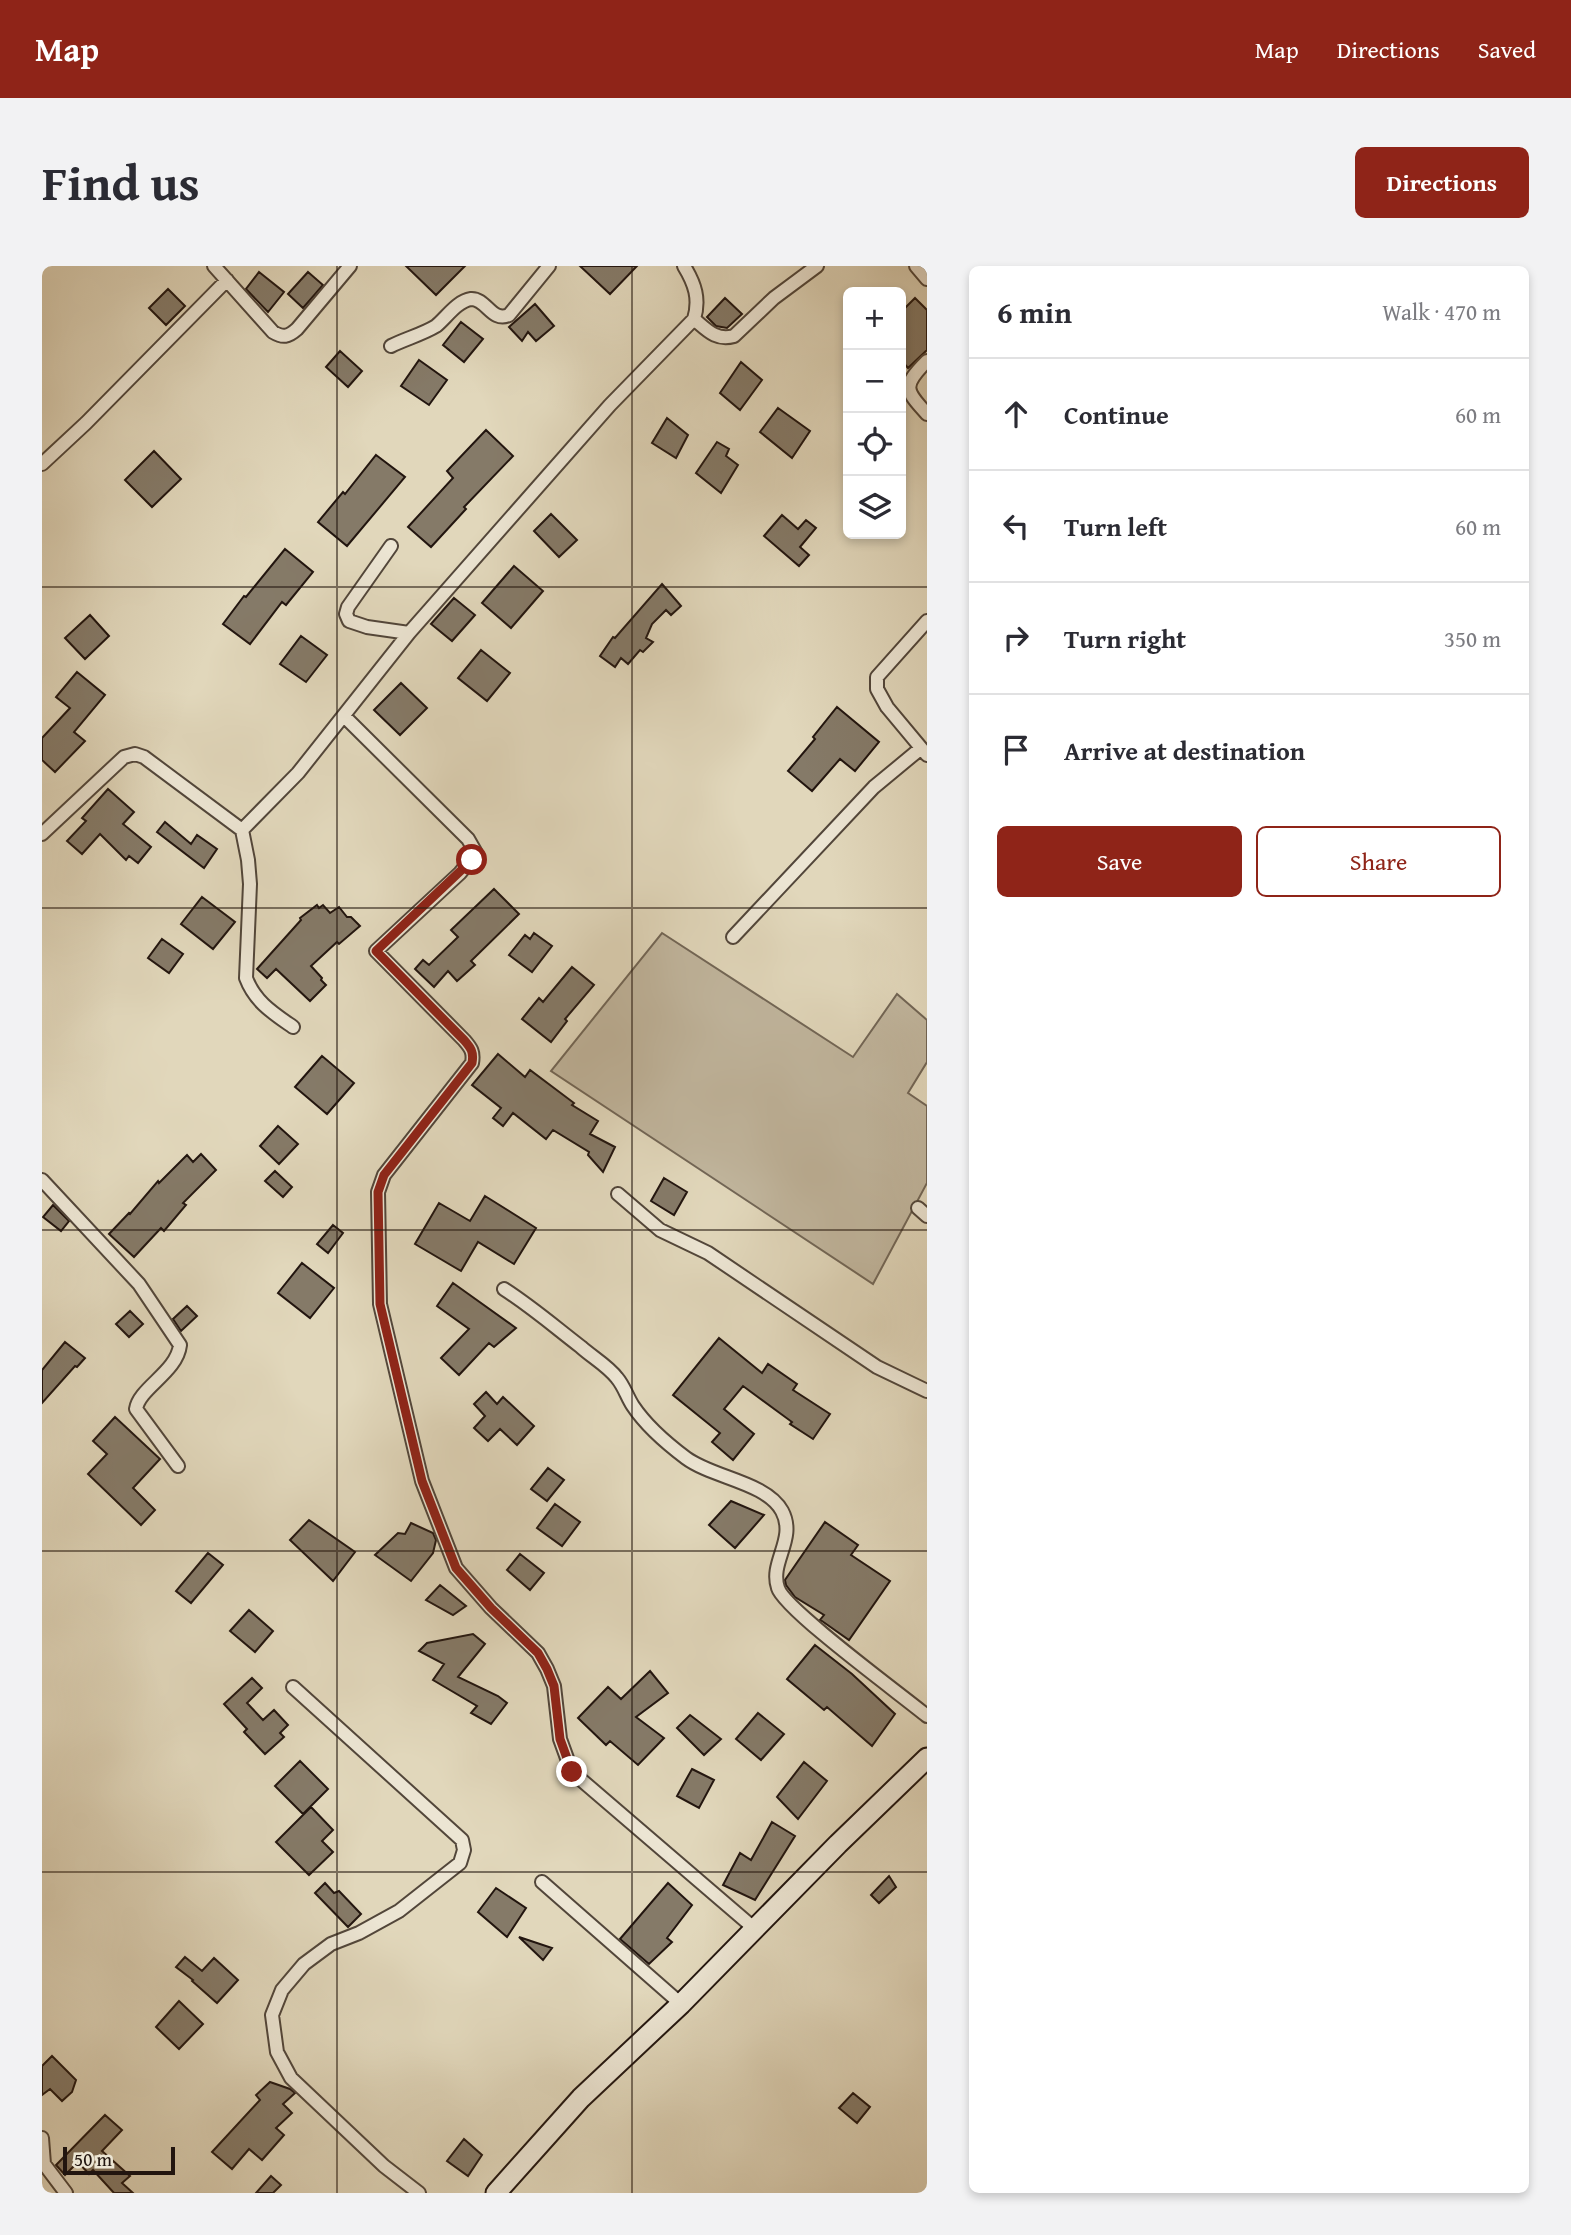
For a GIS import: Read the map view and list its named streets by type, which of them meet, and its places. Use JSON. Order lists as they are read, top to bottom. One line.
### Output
{"scale_bar":"50 m","page":{"header":"Map","nav":["Map","Directions","Saved"],"title":"Find us","buttons":["Directions",["Save","Share"]],"heading":["6 min","Walk · 470 m"],"map_buttons":["+","−"],"list":[["Continue","60 m"],["Turn left","60 m"],["Turn right","350 m"],"Arrive at destination"],"scale":"50 m"}}
